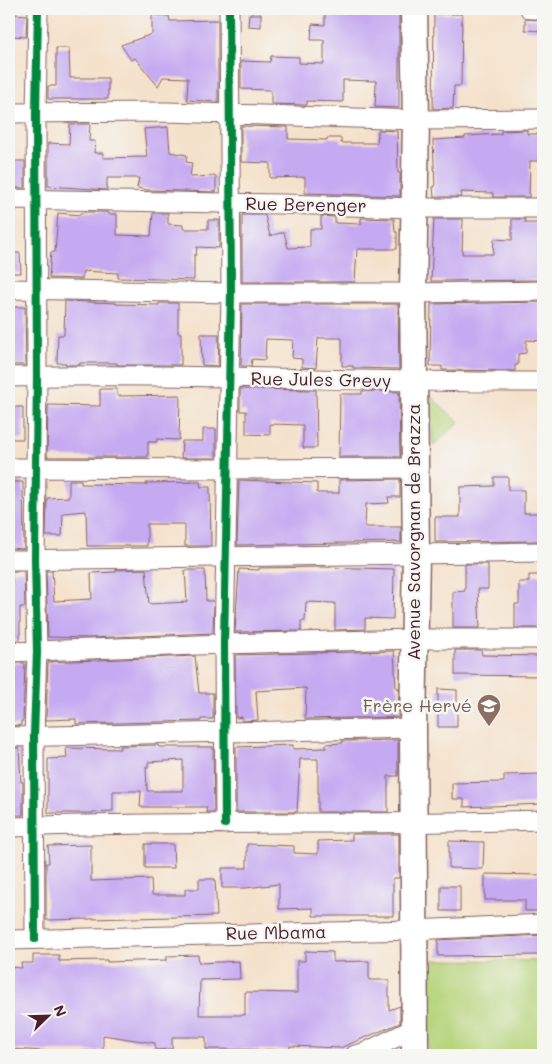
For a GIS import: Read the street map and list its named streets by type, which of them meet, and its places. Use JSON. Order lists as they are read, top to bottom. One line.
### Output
{"streets":{"main road":["Avenue Savorgnan de Brazza"],"street":["Rue Berenger","Rue Jules Grevy","Rue Mbama"]},"crossings":[["Rue Berenger","Avenue Savorgnan de Brazza"],["Rue Jules Grevy","Avenue Savorgnan de Brazza"],["Avenue Savorgnan de Brazza","Rue Mbama"]],"places":{"school or university":["Frère Hervé"]},"north":"top right"}
